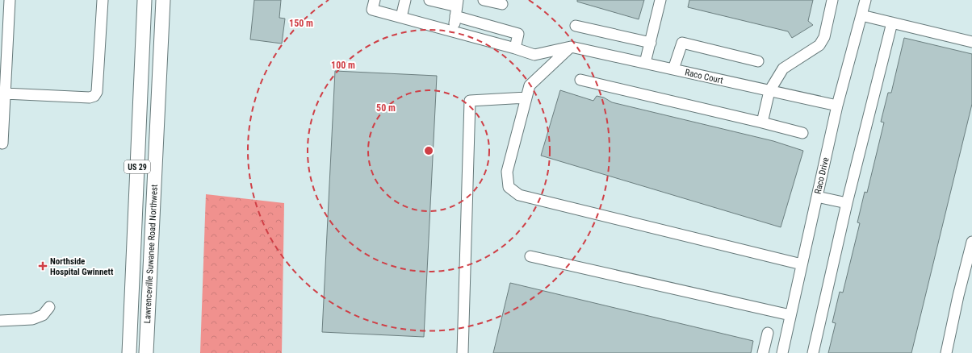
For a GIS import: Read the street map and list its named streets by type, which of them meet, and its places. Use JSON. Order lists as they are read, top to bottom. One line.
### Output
{"streets":{"main road":["US 29","Lawrenceville Suwanee Road Northwest"],"street":["Raco Court","Raco Drive"]},"crossings":[["Raco Court","Raco Drive"]],"places":{"health":["Northside Hospital Gwinnett"]},"rings":["150 m","100 m","50 m"]}
